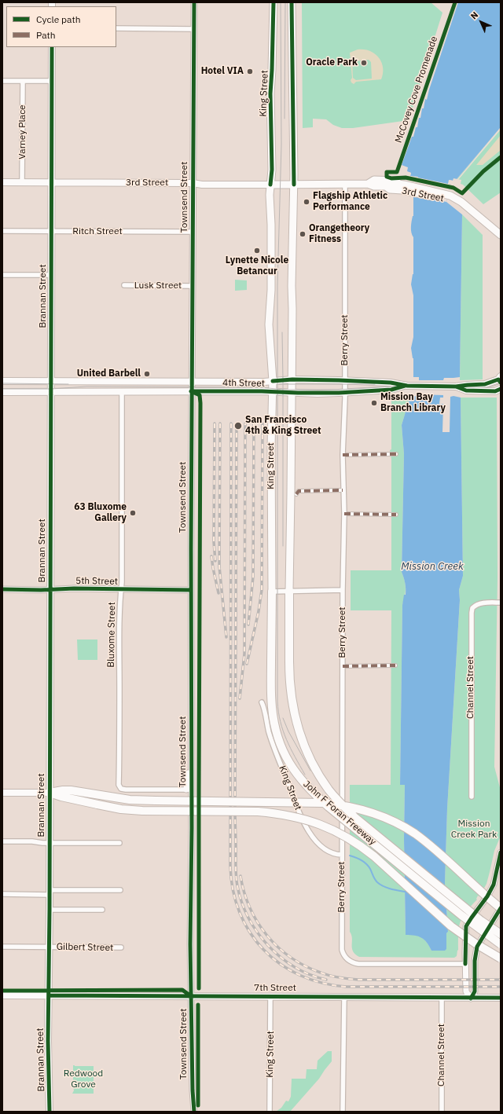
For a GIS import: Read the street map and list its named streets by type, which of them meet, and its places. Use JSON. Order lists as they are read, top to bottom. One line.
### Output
{"streets":{"highway":["John F Foran Freeway"],"main road":["King Street","3rd Street","Brannan Street","4th Street","7th Street"],"street":["Varney Place","Townsend Street","Ritch Street","Lusk Street","Berry Street","5th Street","Bluxome Street","Channel Street","Gilbert Street"],"cycle path":["McCovey Cove Promenade"]},"crossings":[["King Street","3rd Street"],["King Street","Berry Street"],["King Street","4th Street"],["King Street","John F Foran Freeway"],["King Street","7th Street"],["Varney Place","3rd Street"],["3rd Street","Townsend Street"],["3rd Street","Brannan Street"],["3rd Street","Berry Street"],["Townsend Street","Ritch Street"],["Townsend Street","Lusk Street"],["Townsend Street","4th Street"],["Townsend Street","5th Street"],["Townsend Street","Bluxome Street"],["Townsend Street","7th Street"],["Ritch Street","Brannan Street"],["Brannan Street","4th Street"],["Brannan Street","5th Street"],["Brannan Street","Gilbert Street"],["Brannan Street","7th Street"],["Berry Street","4th Street"],["4th Street","Bluxome Street"],["5th Street","Bluxome Street"],["Channel Street","7th Street"]],"water":["Mission Creek"],"parks":["Mission Creek Park","Redwood Grove"],"places":["Oracle Park","Hotel VIA","Flagship Athletic Performance","Orangetheory Fitness","Lynette Nicole Betancur","United Barbell","Mission Bay Branch Library","San Francisco 4th & King Street","63 Bluxome Gallery"],"legend":["Cycle path","Path"],"north":"top left"}
